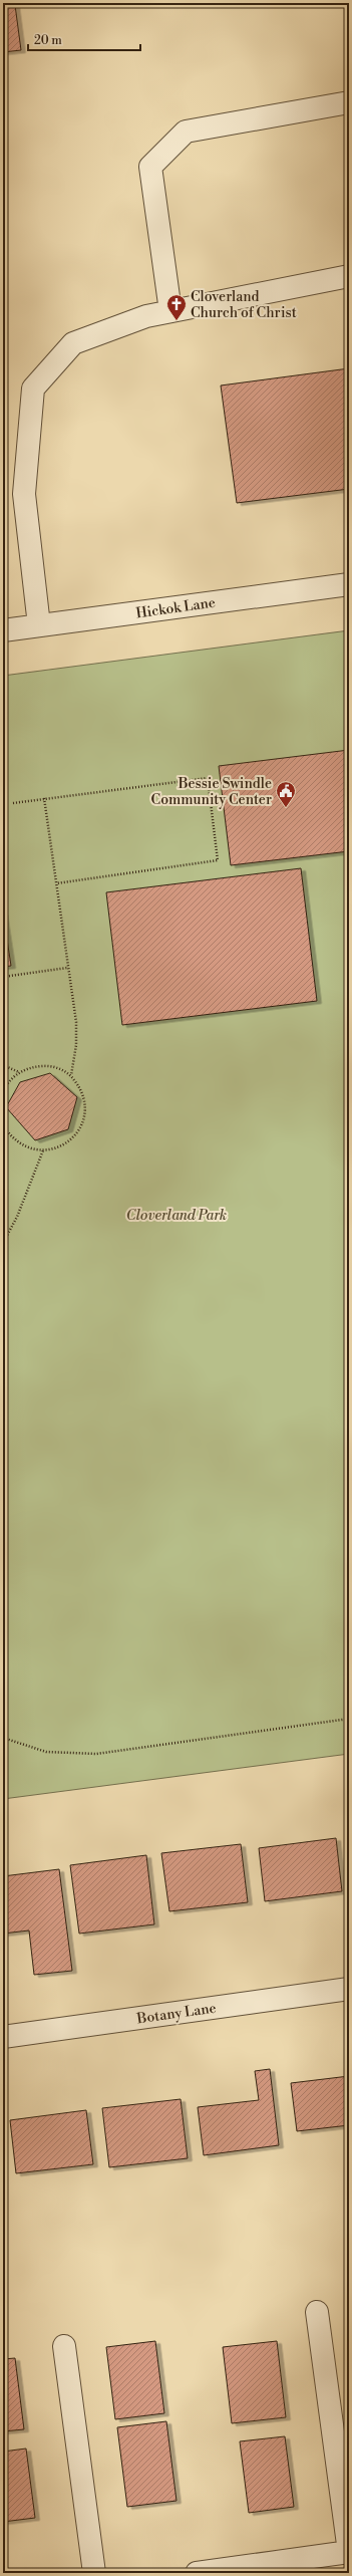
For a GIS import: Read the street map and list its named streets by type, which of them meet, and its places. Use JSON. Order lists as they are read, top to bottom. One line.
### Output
{"streets":{"street":["Hickok Lane","Botany Lane"]},"parks":["Cloverland Park"],"places":{"church":["Cloverland Church of Christ"],"public building":["Bessie Swindle Community Center"]},"scale_bar":"20 m"}
